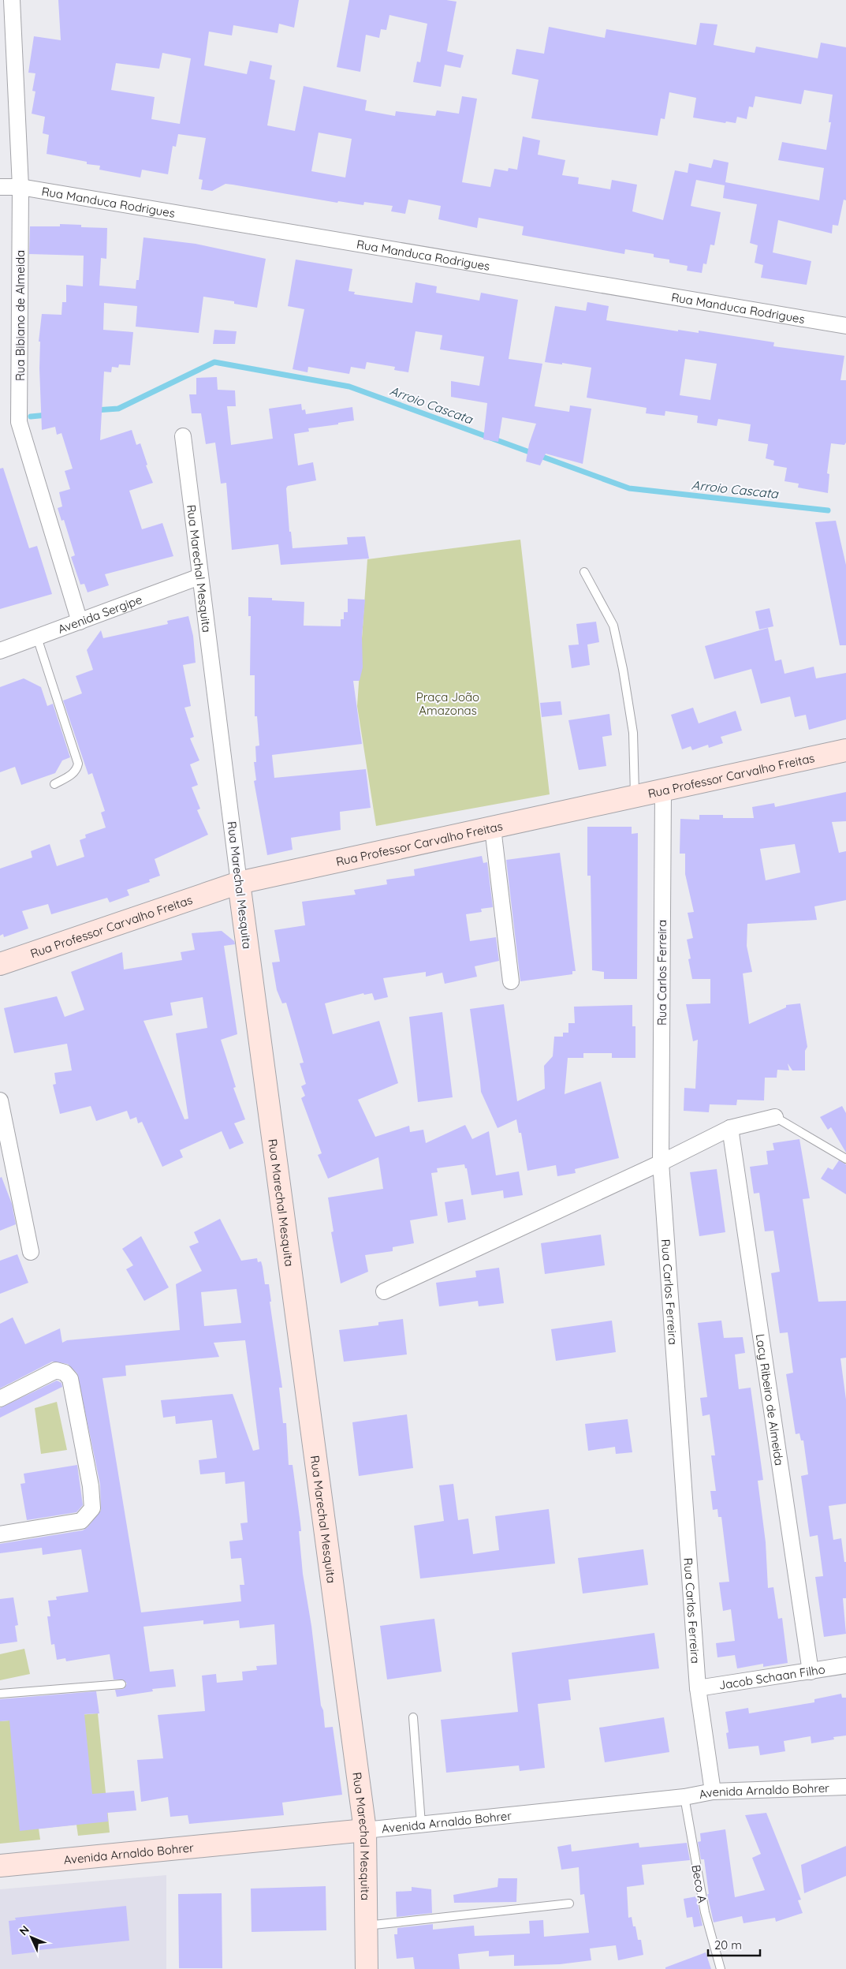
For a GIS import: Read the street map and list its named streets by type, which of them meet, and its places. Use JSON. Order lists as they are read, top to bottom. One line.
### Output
{"streets":{"street":["Rua Manduca Rodrigues","Rua Bibiano de Almeida","Rua Marechal Mesquita","Avenida Sergipe","Rua Professor Carvalho Freitas","Rua Carlos Ferreira","Lacy Ribeiro de Almeida","Jacob Schaan Filho","Avenida Arnaldo Bohrer"],"lane":["Beco A"]},"crossings":[["Rua Manduca Rodrigues","Rua Bibiano de Almeida"],["Rua Bibiano de Almeida","Avenida Sergipe"],["Rua Marechal Mesquita","Avenida Sergipe"],["Rua Marechal Mesquita","Rua Professor Carvalho Freitas"],["Rua Marechal Mesquita","Avenida Arnaldo Bohrer"],["Rua Professor Carvalho Freitas","Rua Carlos Ferreira"],["Rua Carlos Ferreira","Jacob Schaan Filho"],["Rua Carlos Ferreira","Avenida Arnaldo Bohrer"],["Lacy Ribeiro de Almeida","Jacob Schaan Filho"],["Avenida Arnaldo Bohrer","Beco A"]],"water":["Arroio Cascata"],"parks":["Praça João Amazonas"],"scale_bar":"20 m","north":"top left"}
